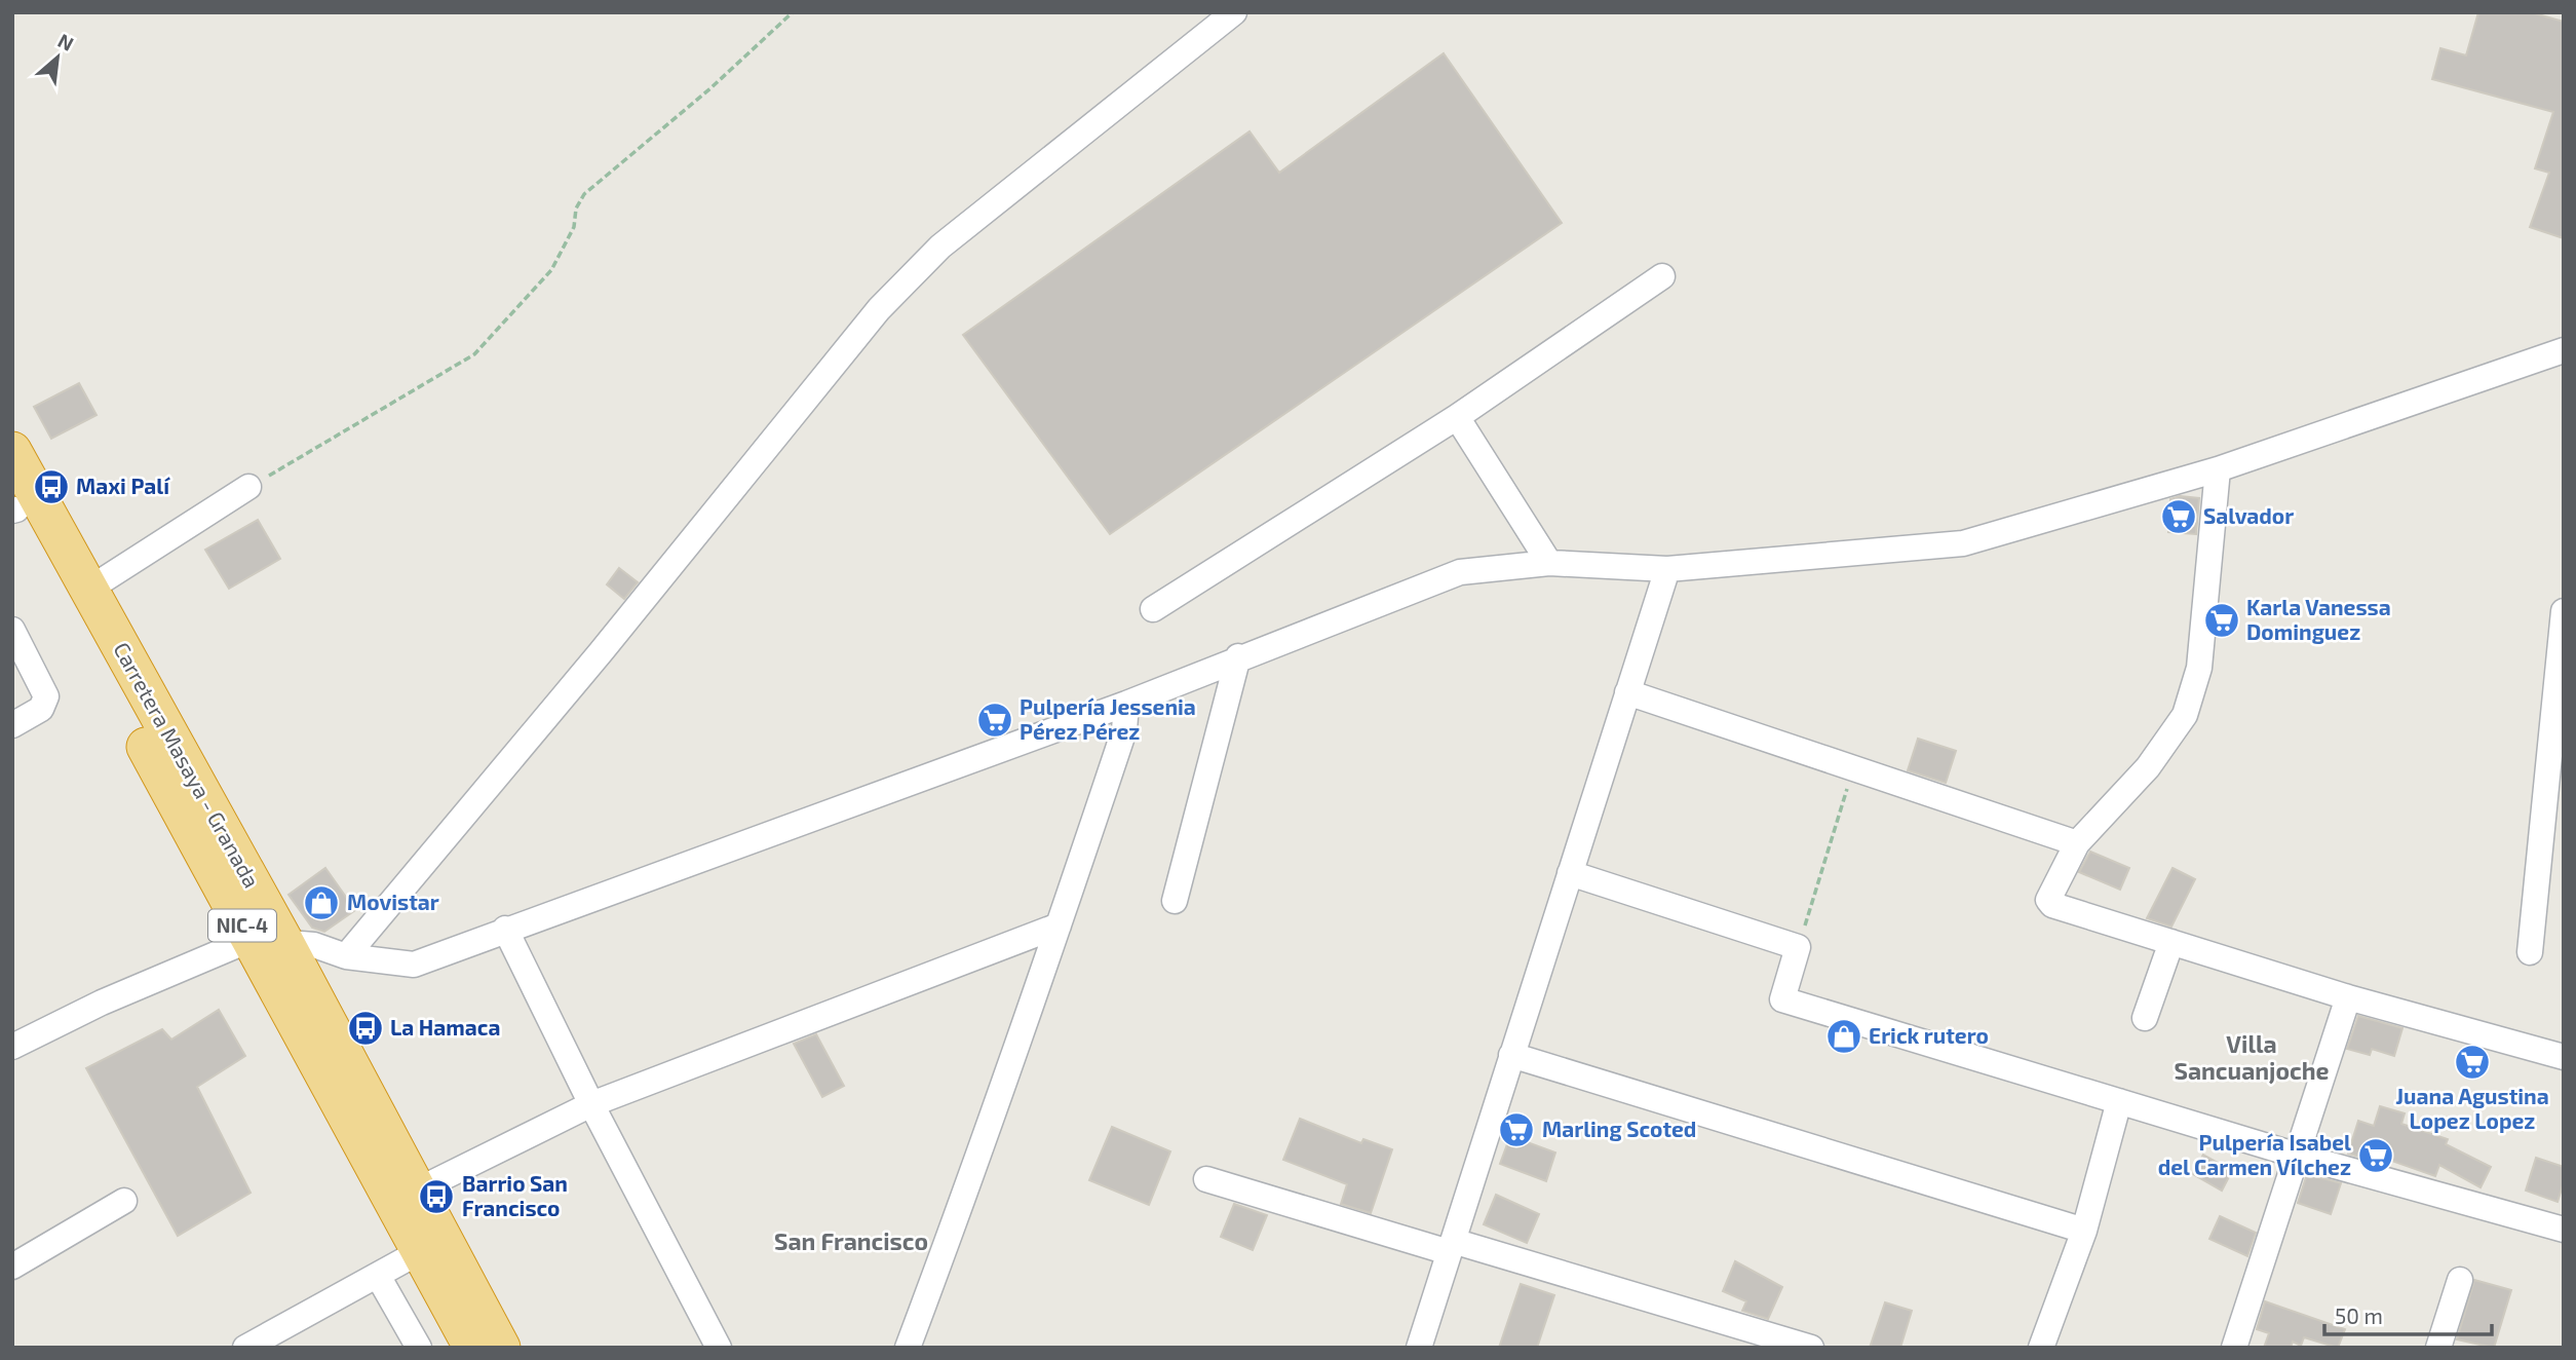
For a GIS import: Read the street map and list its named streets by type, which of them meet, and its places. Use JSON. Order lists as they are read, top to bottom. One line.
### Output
{"streets":{"highway":["Carretera Masaya - Granada","NIC-4"]},"districts":["Villa Sancuanjoche","San Francisco"],"places":{"bus stop":["Maxi Palí","La Hamaca","Barrio San Francisco"],"supermarket":["Salvador","Karla Vanessa Dominguez","Pulpería Jessenia Pérez Pérez","Juana Agustina Lopez Lopez","Marling Scoted","Pulpería Isabel del Carmen Vílchez"],"shop":["Movistar","Erick rutero"]},"scale_bar":"50 m","north":"top right"}
